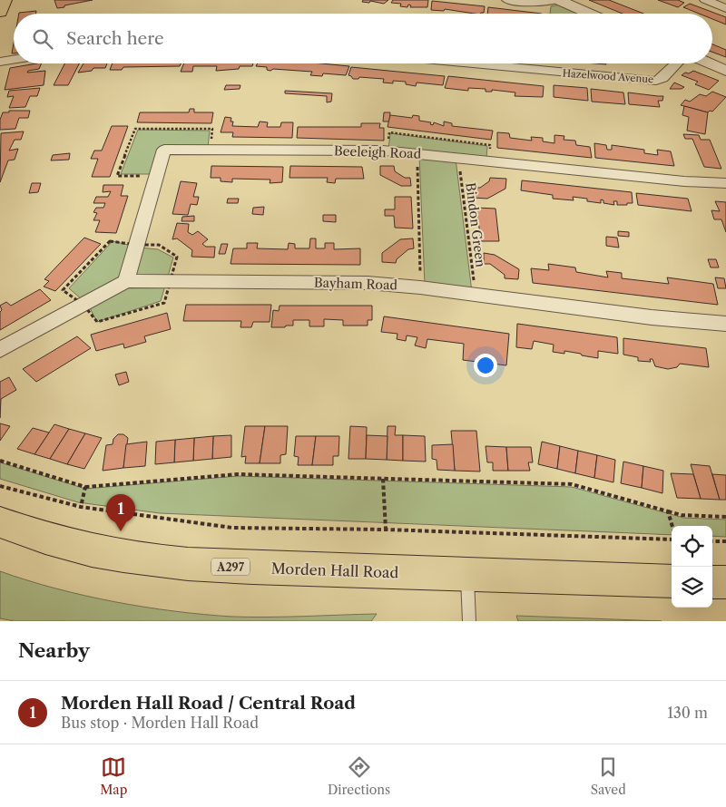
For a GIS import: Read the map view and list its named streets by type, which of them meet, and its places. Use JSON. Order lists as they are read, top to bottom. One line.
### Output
{"streets":{"main road":["A297","Morden Hall Road"],"street":["Hazelwood Avenue","Beeleigh Road","Bayham Road"],"path":["Bindon Green"]},"crossings":[["Beeleigh Road","Bindon Green"],["Beeleigh Road","Bayham Road"],["Bindon Green","Bayham Road"]],"page":{"search":"Search here","pins":"1","heading":"Nearby","list":[{"mark":"1","name":"Morden Hall Road / Central Road","note":"Bus stop · Morden Hall Road","value":"130 m"}],"nav":["Map","Directions","Saved"]}}
